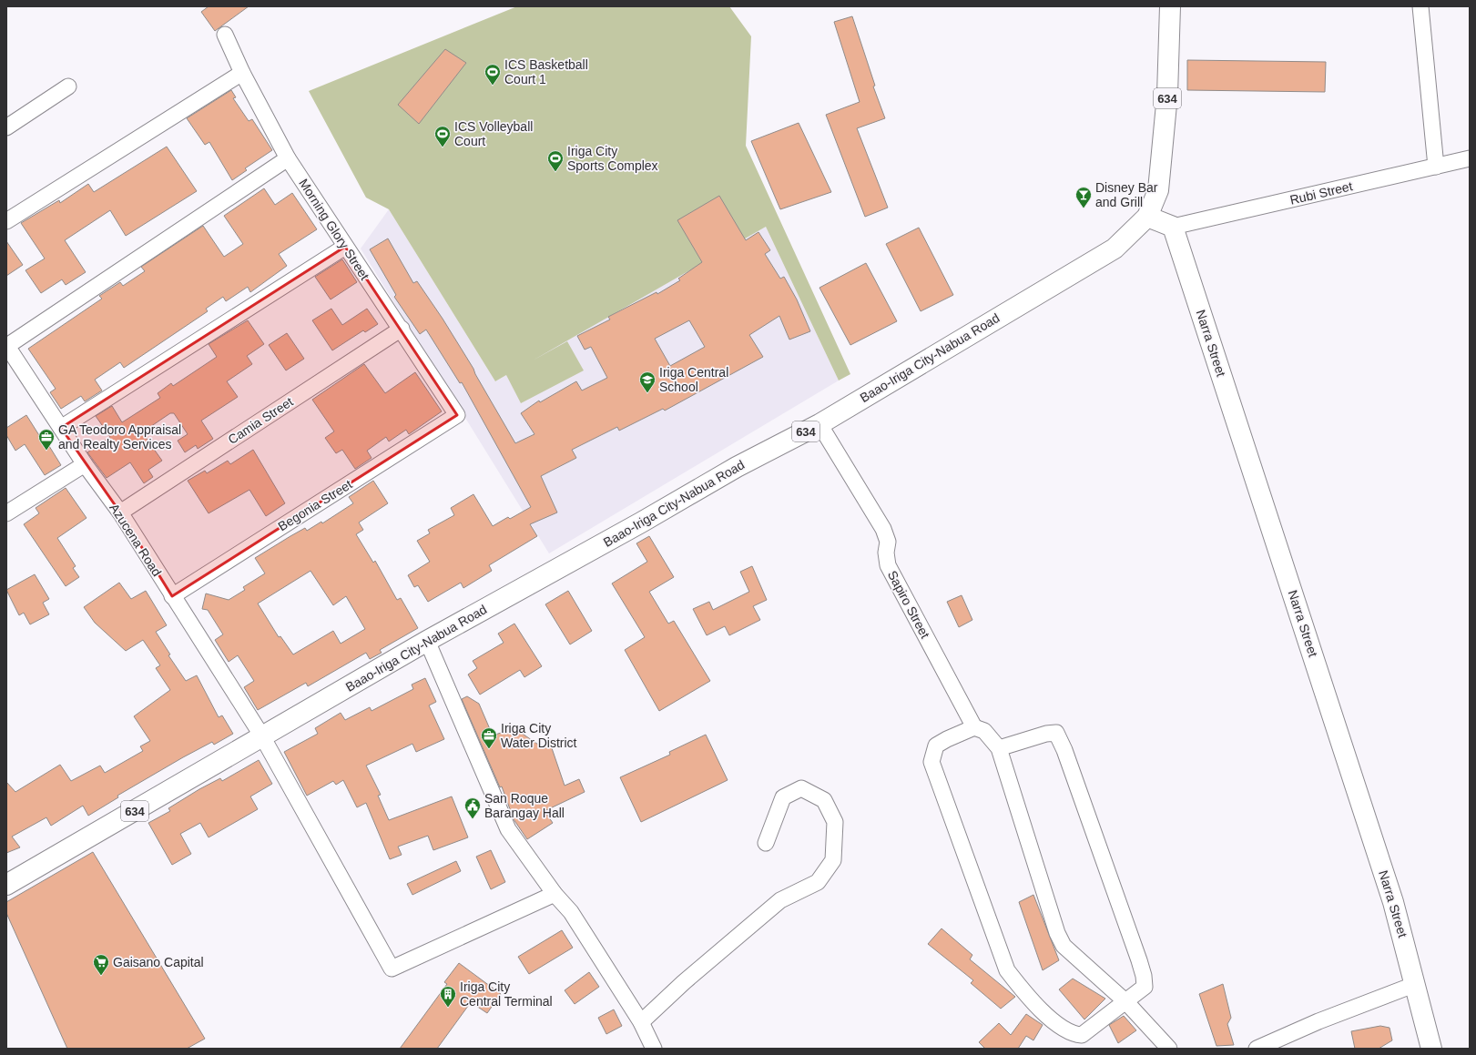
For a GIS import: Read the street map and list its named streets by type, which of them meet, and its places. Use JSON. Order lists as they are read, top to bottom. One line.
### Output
{"streets":{"main road":["634","Narra Street","Baao-Iriga City-Nabua Road"],"street":["Rubi Street","Morning Glory Street","Camia Street","Begonia Street","Azucena Road","Sapiro Street"]},"crossings":[["Rubi Street","Narra Street"],["Morning Glory Street","Camia Street"],["Morning Glory Street","Begonia Street"],["Baao-Iriga City-Nabua Road","Azucena Road"],["Baao-Iriga City-Nabua Road","Sapiro Street"],["Camia Street","Azucena Road"],["Begonia Street","Azucena Road"]],"places":{"sports":["ICS Basketball Court 1","ICS Volleyball Court","Iriga City Sports Complex"],"bar":["Disney Bar and Grill"],"school or university":["Iriga Central School"],"office":["GA Teodoro Appraisal and Realty Services","Iriga City Water District"],"public building":["San Roque Barangay Hall"],"supermarket":["Gaisano Capital"],"building":["Iriga City Central Terminal"]}}
